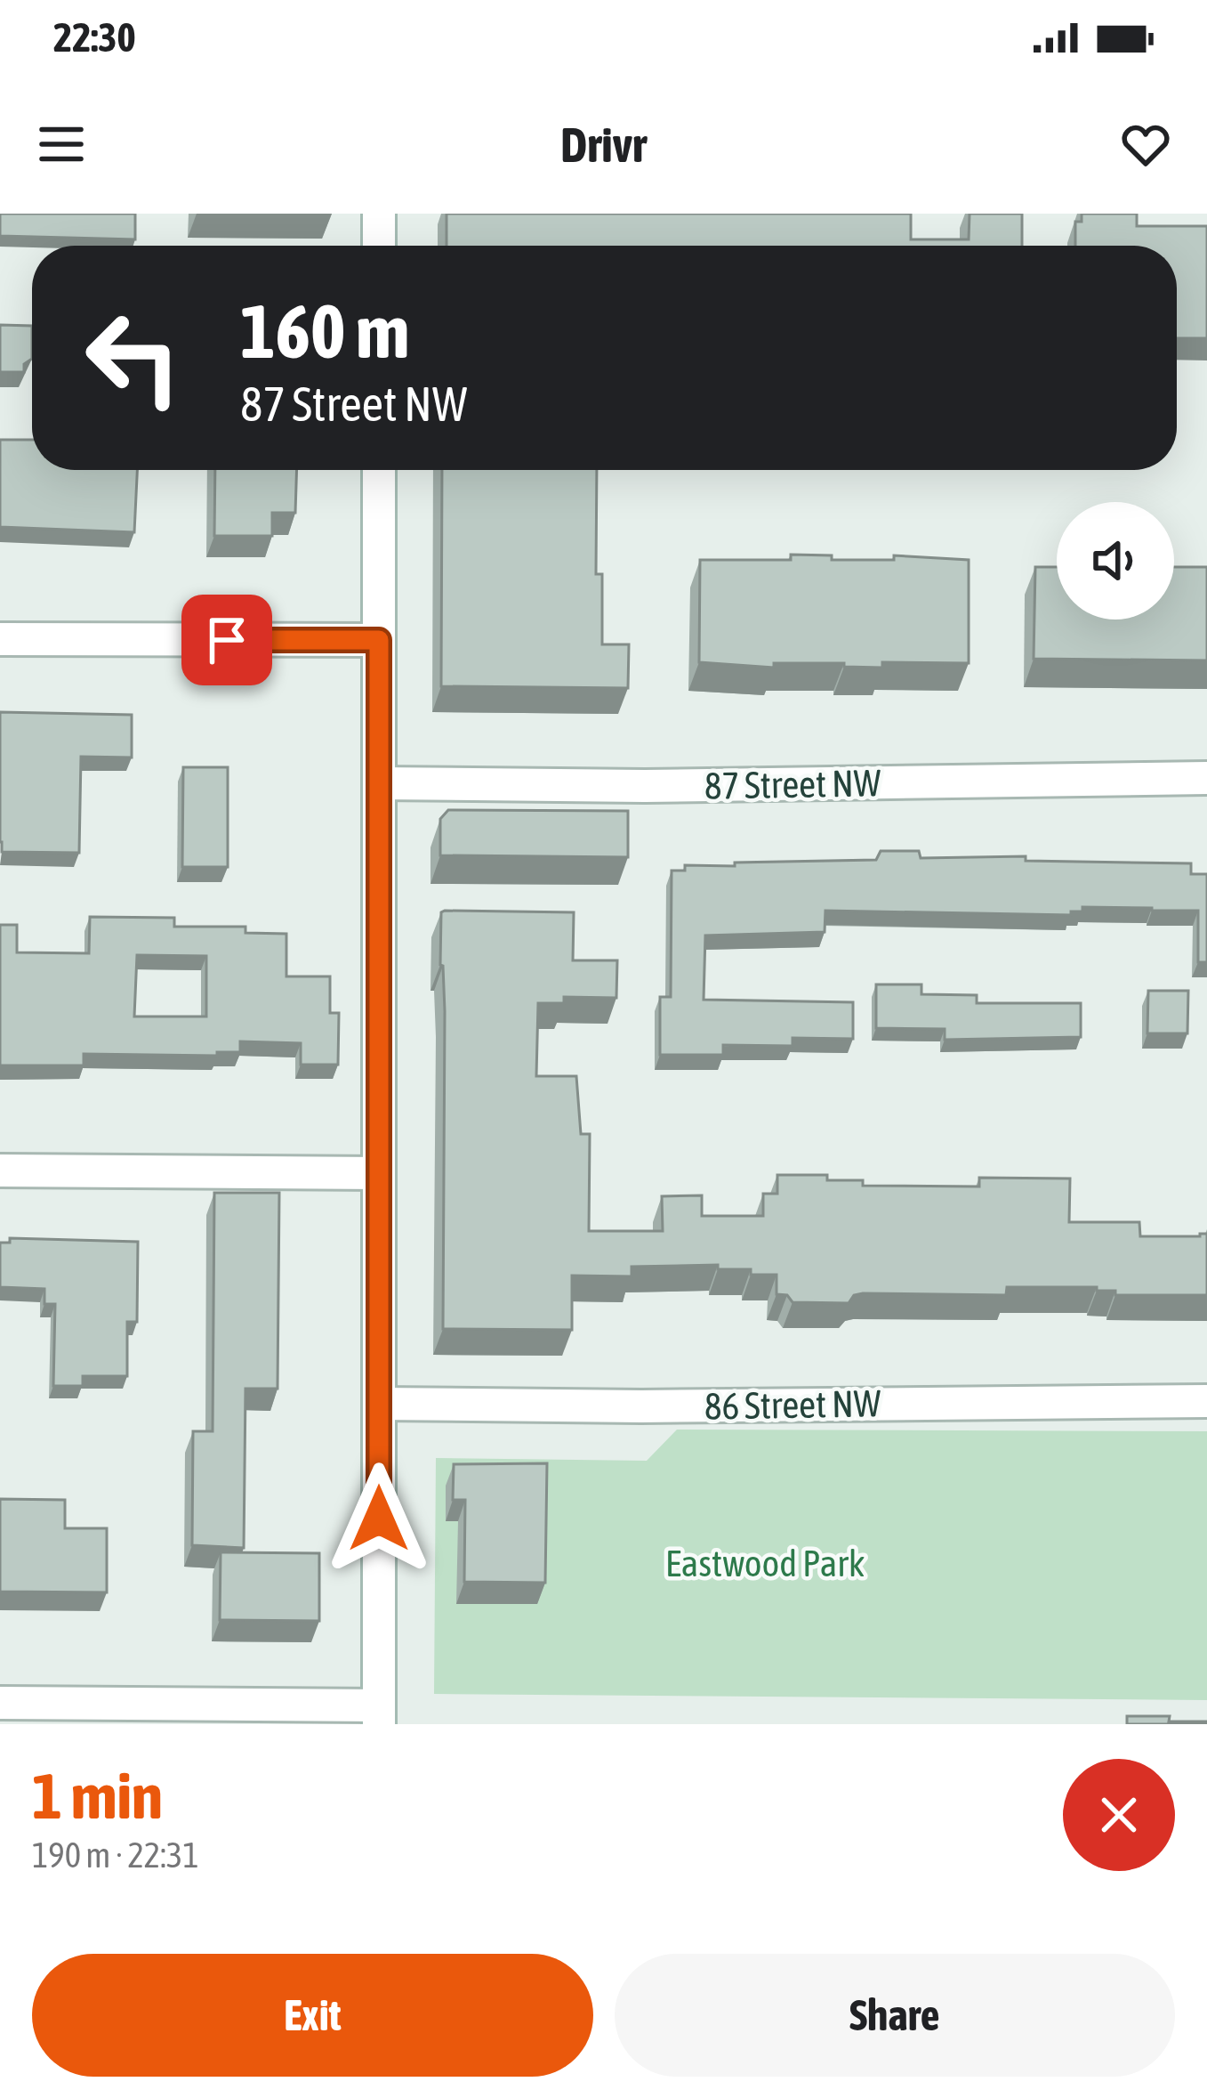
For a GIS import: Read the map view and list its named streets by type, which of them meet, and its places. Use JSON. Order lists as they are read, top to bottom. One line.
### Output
{"streets":{"street":["87 Street NW","86 Street NW"]},"parks":["Eastwood Park"],"page":{"status":"22:30","header":"Drivr","turn":["160 m","87 Street NW"],"heading":["1 min","190 m · 22:31"],"buttons":["Exit","Share"]}}
